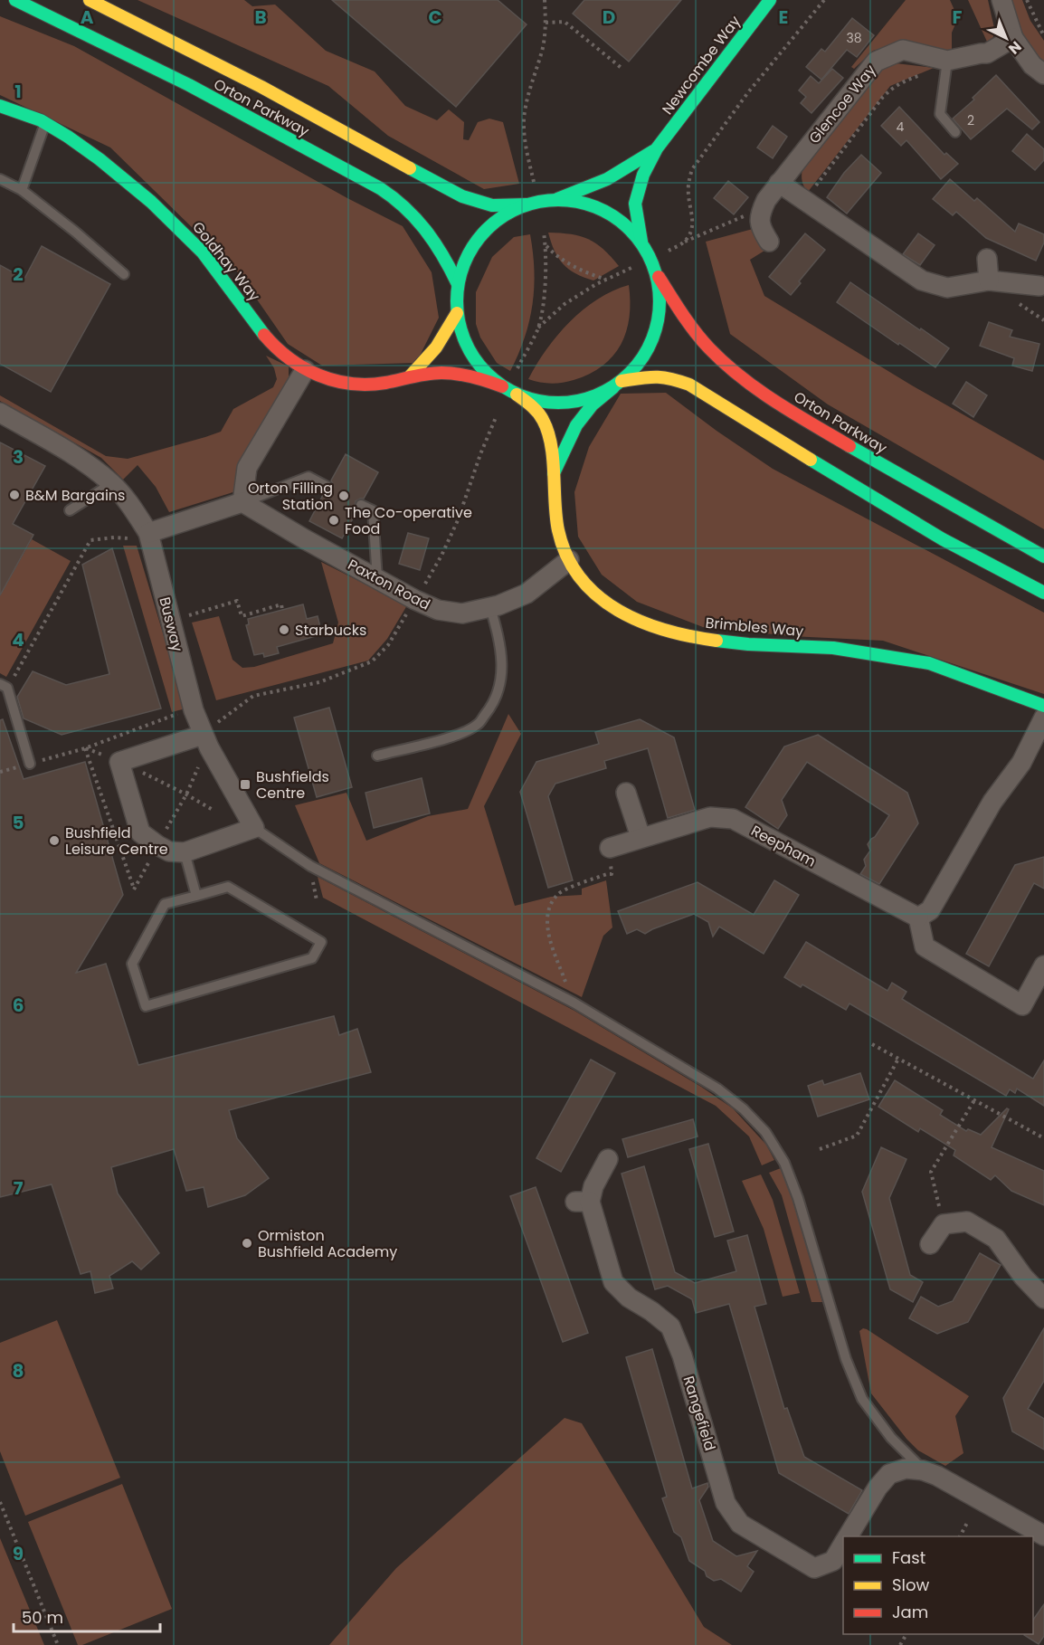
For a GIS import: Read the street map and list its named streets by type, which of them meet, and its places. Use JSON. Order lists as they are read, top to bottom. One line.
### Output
{"streets":{"main road":["Newcombe Way","Orton Parkway","Goldhay Way","Brimbles Way"],"street":["Glencoe Way","Paxton Road","Busway","Reepham","Rangefield"]},"crossings":[["Orton Parkway","Brimbles Way"],["Paxton Road","Brimbles Way"],["Busway","Rangefield"]],"places":{"other":["B&M Bargains","Orton Filling Station","The Co-operative Food","Starbucks","Bushfield Leisure Centre","Ormiston Bushfield Academy"],"transit":["Bushfields Centre"]},"house_numbers":["38","2","4"],"legend":["Fast","Slow","Jam"],"scale_bar":"50 m","north":"bottom right","grid":{"columns":["A","B","C","D","E","F"],"rows":["1","2","3","4","5","6","7","8","9"]}}
